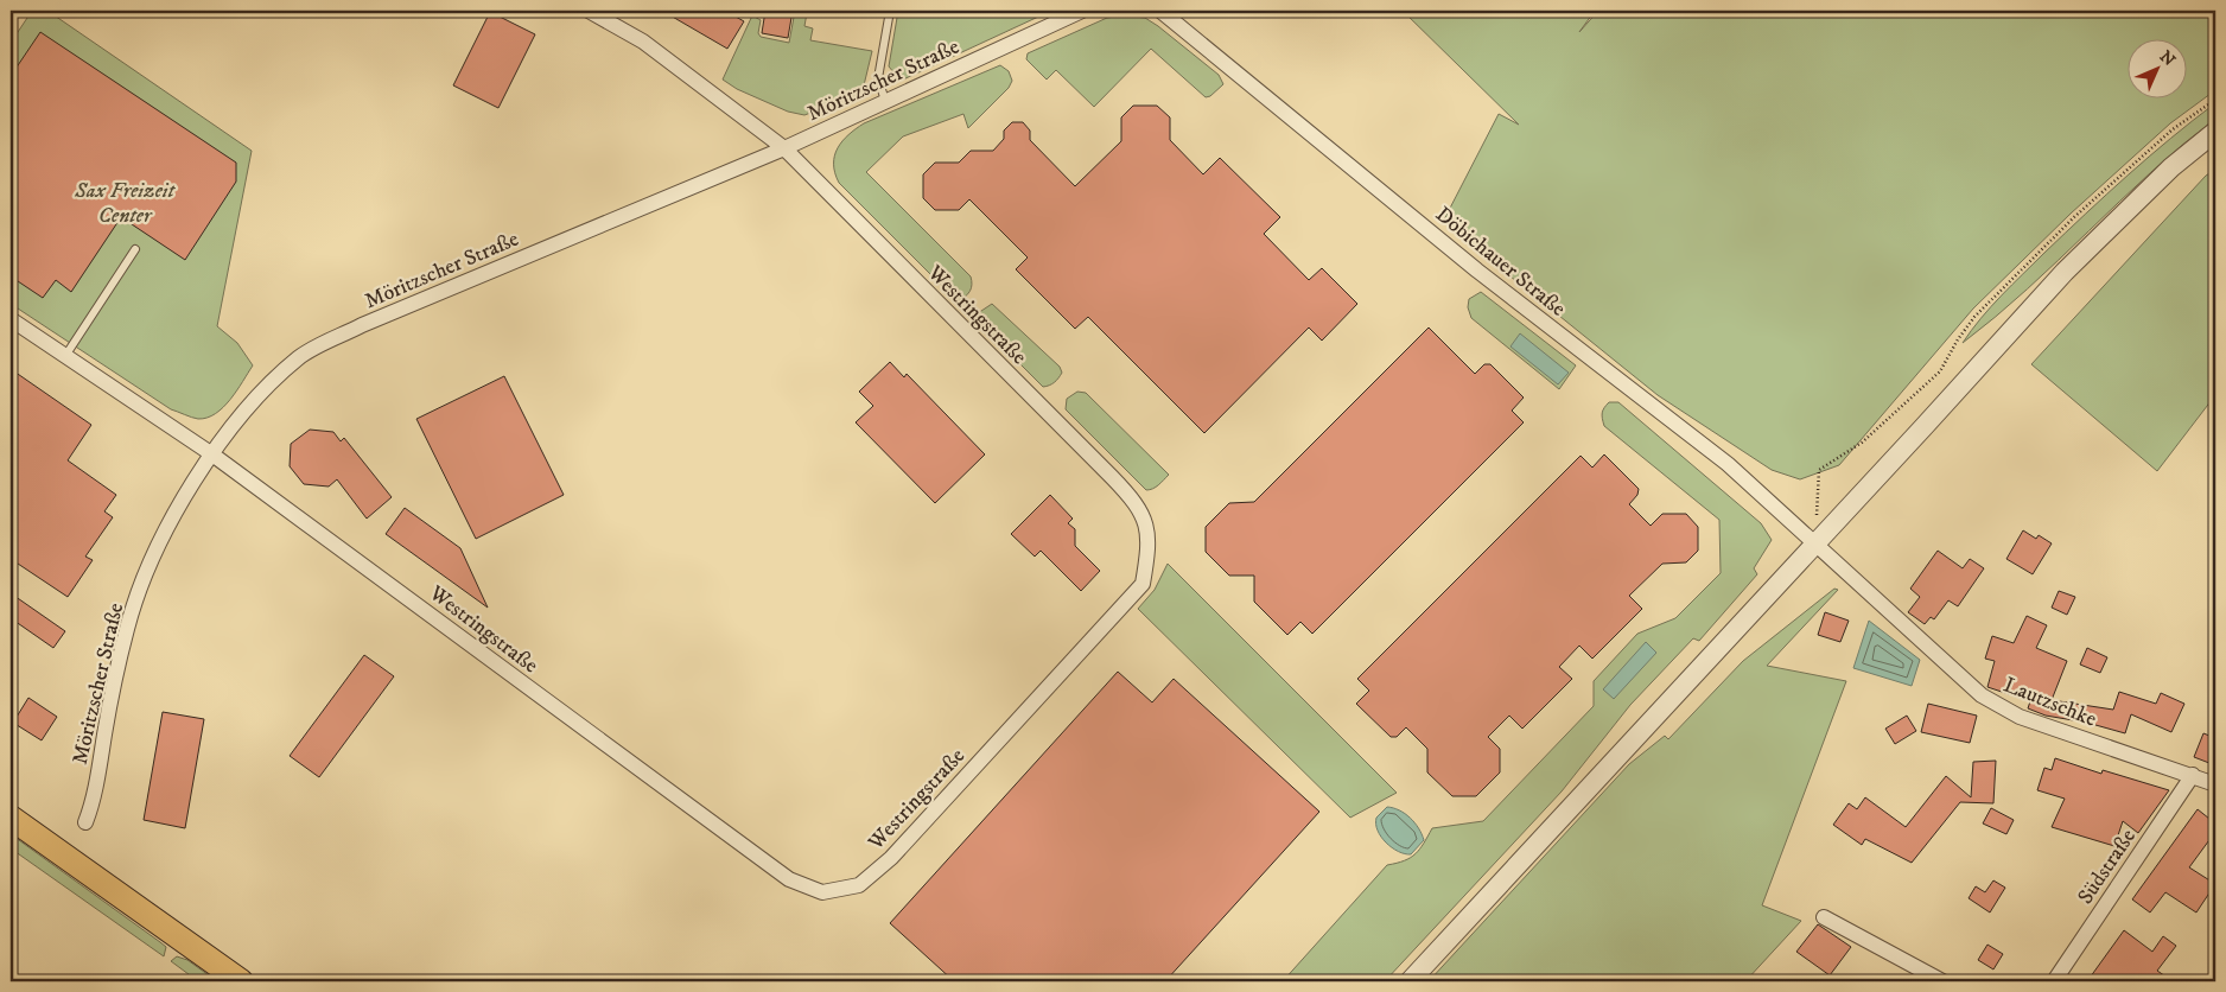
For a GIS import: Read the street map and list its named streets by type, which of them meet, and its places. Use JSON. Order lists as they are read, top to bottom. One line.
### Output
{"streets":{"street":["Möritzscher Straße","Döbichauer Straße","Westringstraße","Lautzschke","Südstraße"]},"crossings":[["Möritzscher Straße","Westringstraße"],["Döbichauer Straße","Lautzschke"],["Lautzschke","Südstraße"]],"parks":["Sax Freizeit Center"],"north":"top right"}
